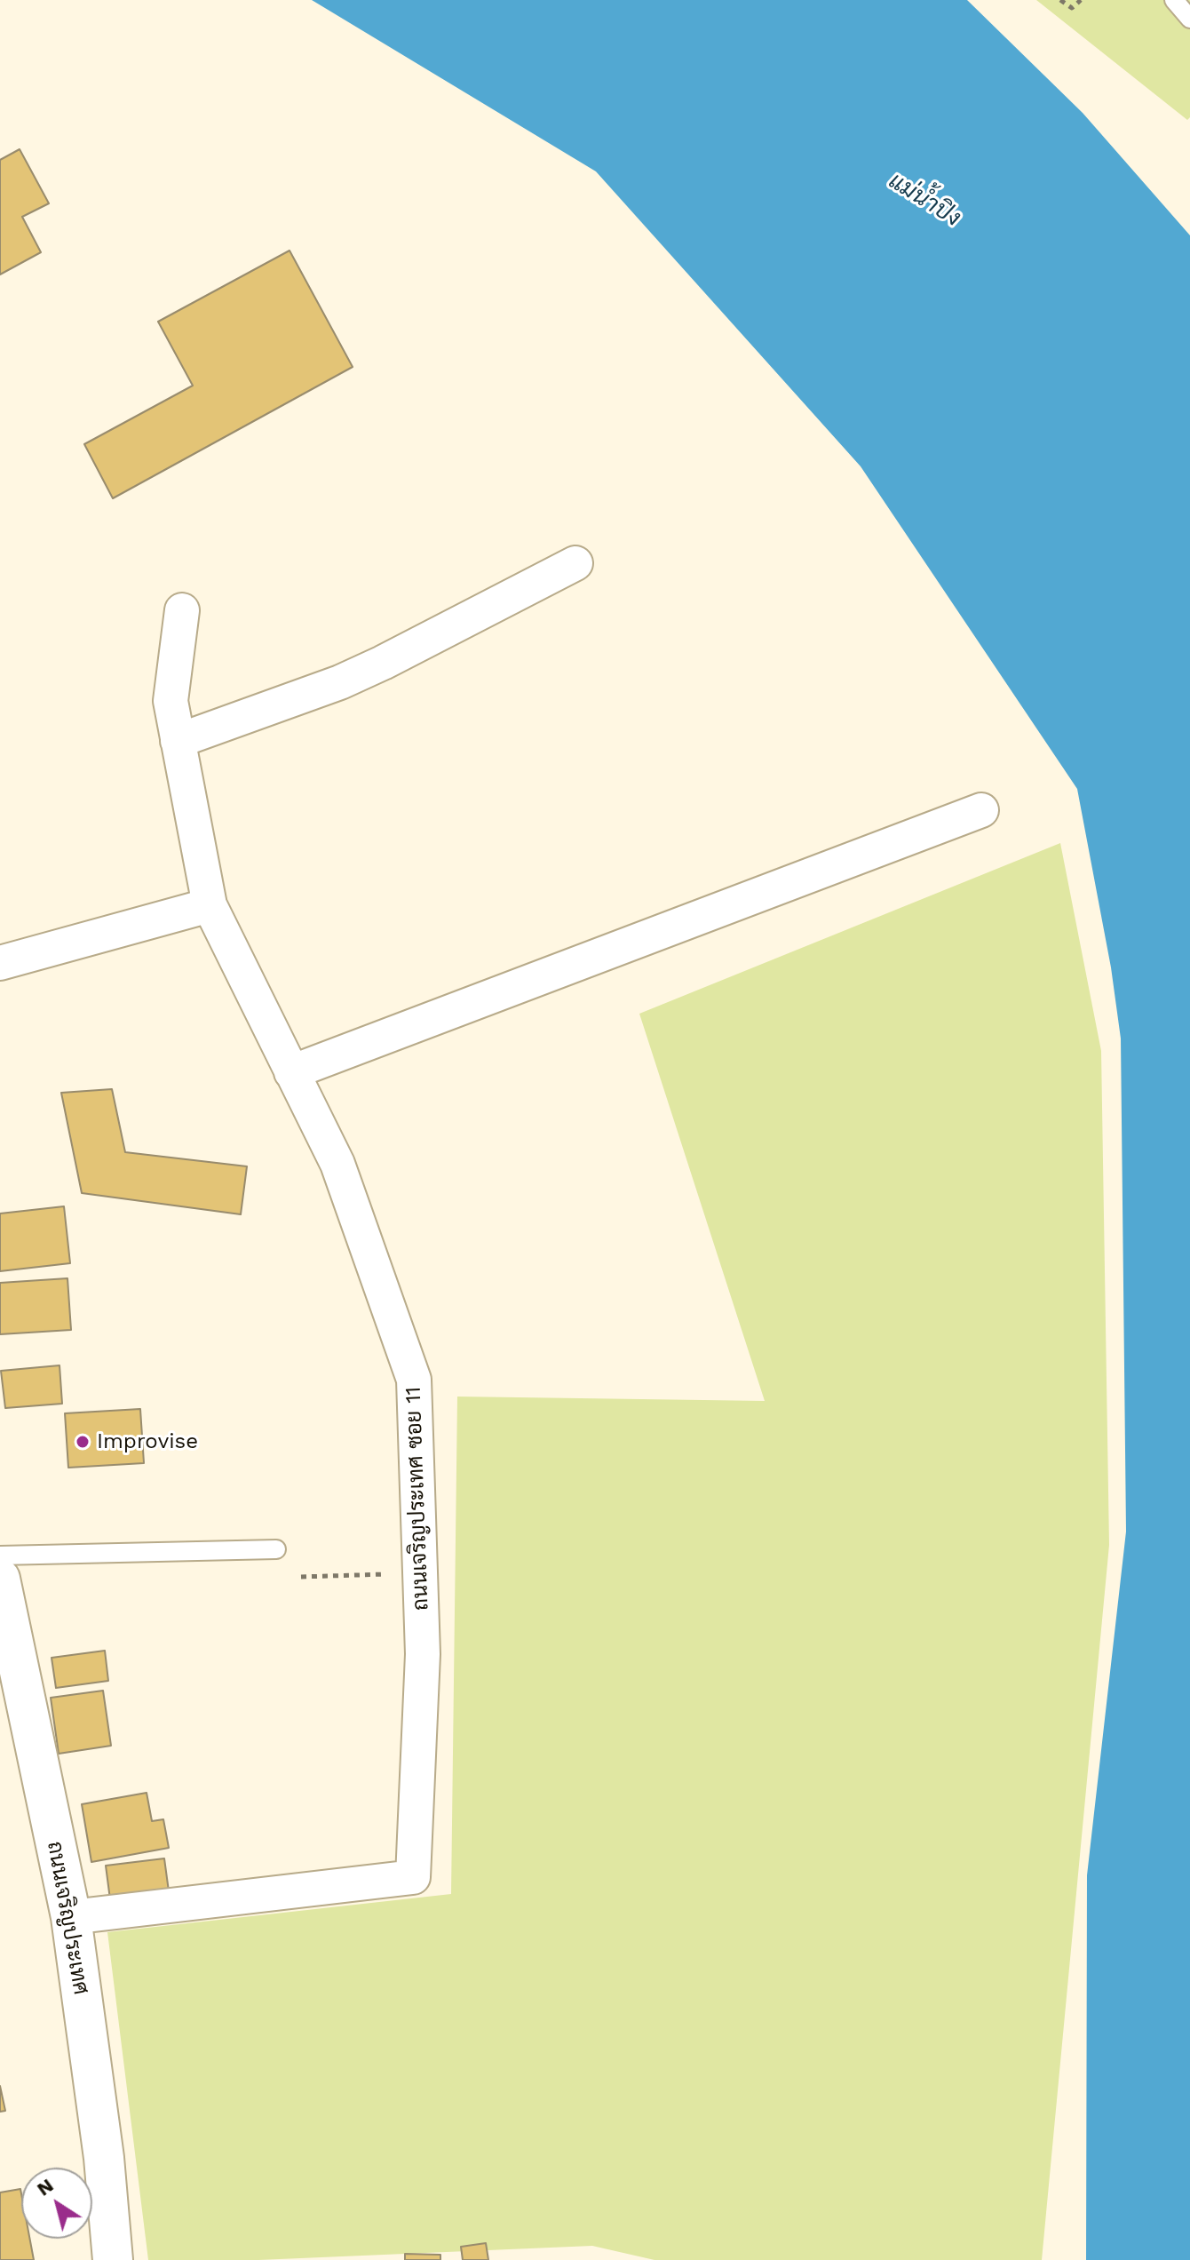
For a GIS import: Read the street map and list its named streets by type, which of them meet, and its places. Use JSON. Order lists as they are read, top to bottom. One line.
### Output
{"streets":{"street":["ถนนเจริญประเทศ ซอย 11","ถนนเจริญประเทศ"]},"crossings":[["ถนนเจริญประเทศ ซอย 11","ถนนเจริญประเทศ"]],"water":["แม่น้ำปิง"],"places":["Improvise"],"north":"top left"}
